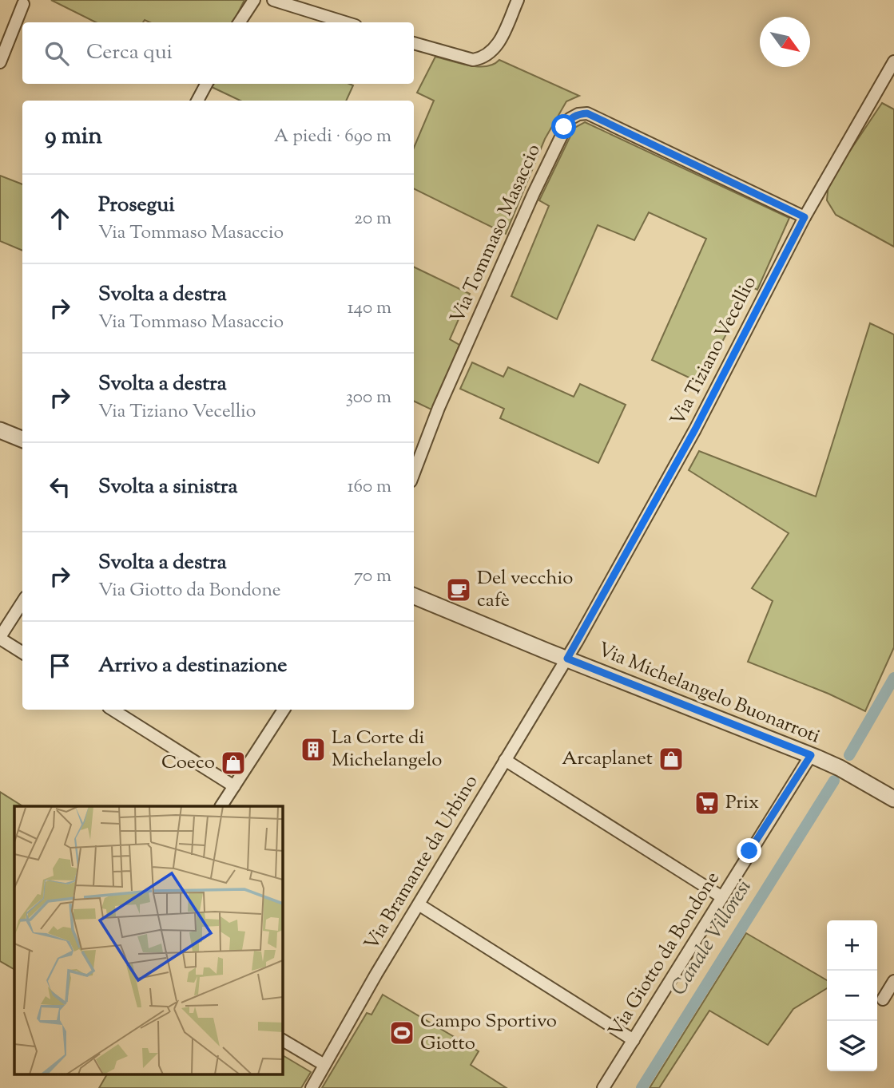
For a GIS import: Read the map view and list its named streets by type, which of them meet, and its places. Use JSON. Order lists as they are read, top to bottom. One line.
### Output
{"streets":{"street":["Via Tommaso Masaccio","Via Tiziano Vecellio","Via Michelangelo Buonarroti","Via Bramante da Urbino","Via Giotto da Bondone"]},"crossings":[["Via Tommaso Masaccio","Via Tiziano Vecellio"],["Via Tiziano Vecellio","Via Michelangelo Buonarroti"],["Via Tiziano Vecellio","Via Bramante da Urbino"],["Via Michelangelo Buonarroti","Via Bramante da Urbino"],["Via Michelangelo Buonarroti","Via Giotto da Bondone"]],"water":["Canale Villoresi"],"places":{"cafe":["Del vecchio cafè"],"building":["La Corte di Michelangelo"],"shop":["Arcaplanet","Coeco"],"supermarket":["Prix"],"sports":["Campo Sportivo Giotto"]},"north":"bottom right","page":{"search":"Cerca qui","heading":["9 min","A piedi · 690 m"],"list":[["Prosegui","Via Tommaso Masaccio","20 m"],["Svolta a destra","Via Tommaso Masaccio","140 m"],["Svolta a destra","Via Tiziano Vecellio","300 m"],["Svolta a sinistra","160 m"],["Svolta a destra","Via Giotto da Bondone","70 m"],"Arrivo a destinazione"],"map_buttons":["+","−"]}}
